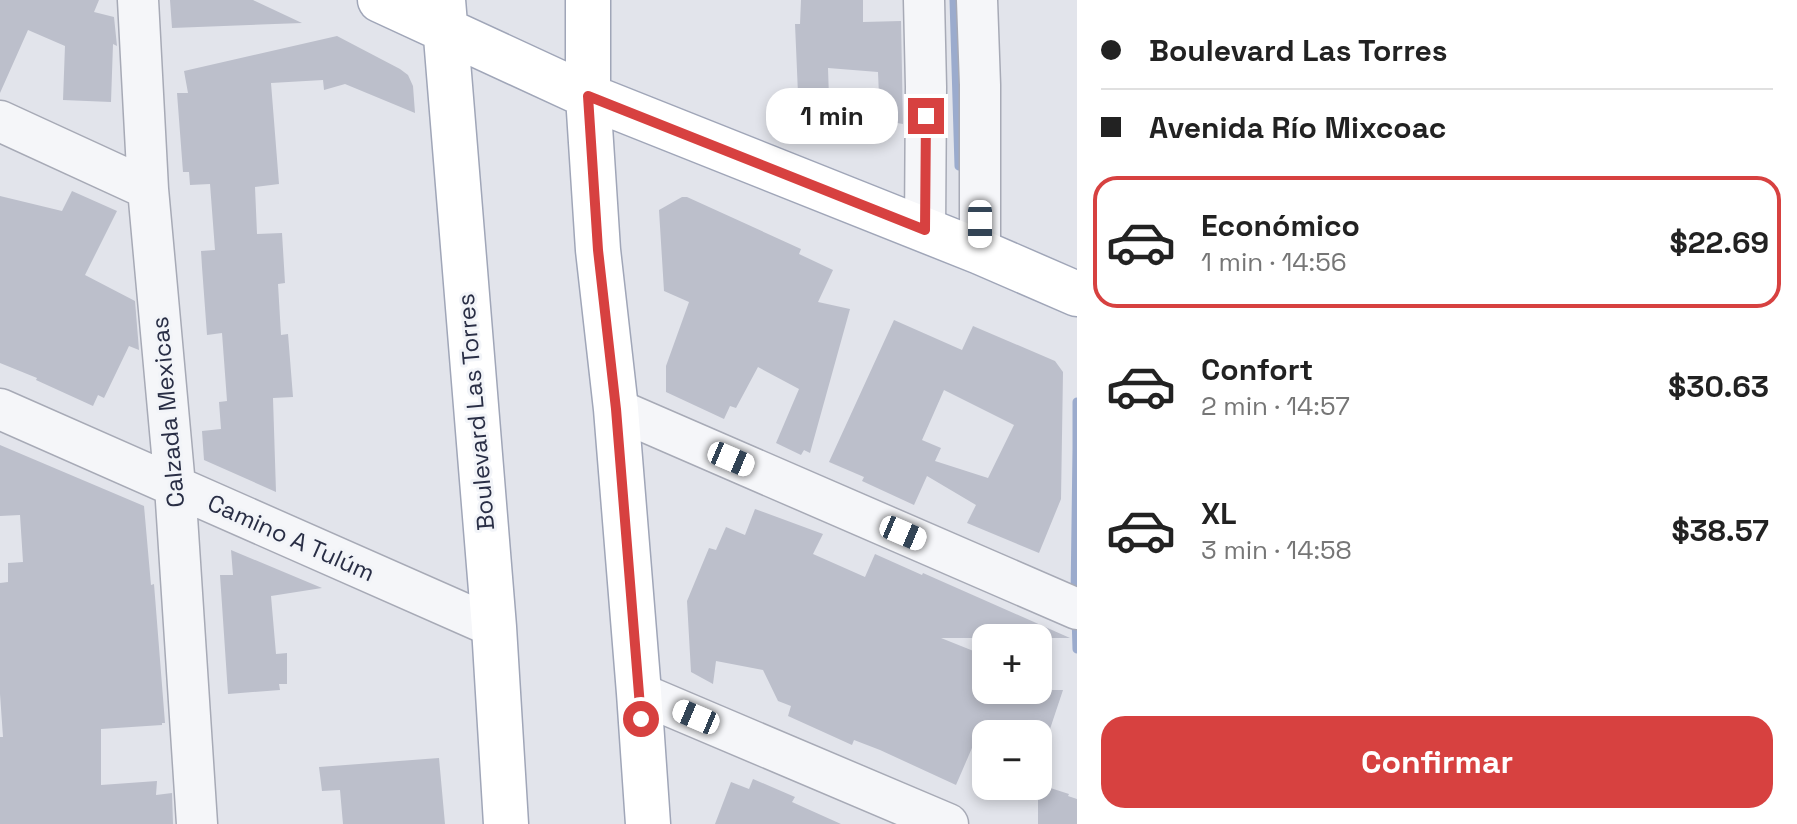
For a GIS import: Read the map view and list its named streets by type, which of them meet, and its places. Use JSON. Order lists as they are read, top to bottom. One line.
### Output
{"streets":{"main road":["Boulevard Las Torres"],"street":["Calzada Mexicas","Camino A Tulúm"]},"crossings":[["Calzada Mexicas","Camino A Tulúm"],["Boulevard Las Torres","Camino A Tulúm"]],"page":{"banner":["Boulevard Las Torres","Avenida Río Mixcoac"],"bubble":"1 min","list":[{"name":"Económico","note":"1 min · 14:56","value":"$22.69"},{"name":"Confort","note":"2 min · 14:57","value":"$30.63"},{"name":"XL","note":"3 min · 14:58","value":"$38.57"}],"map_buttons":["+","−"],"buttons":"Confirmar"}}
